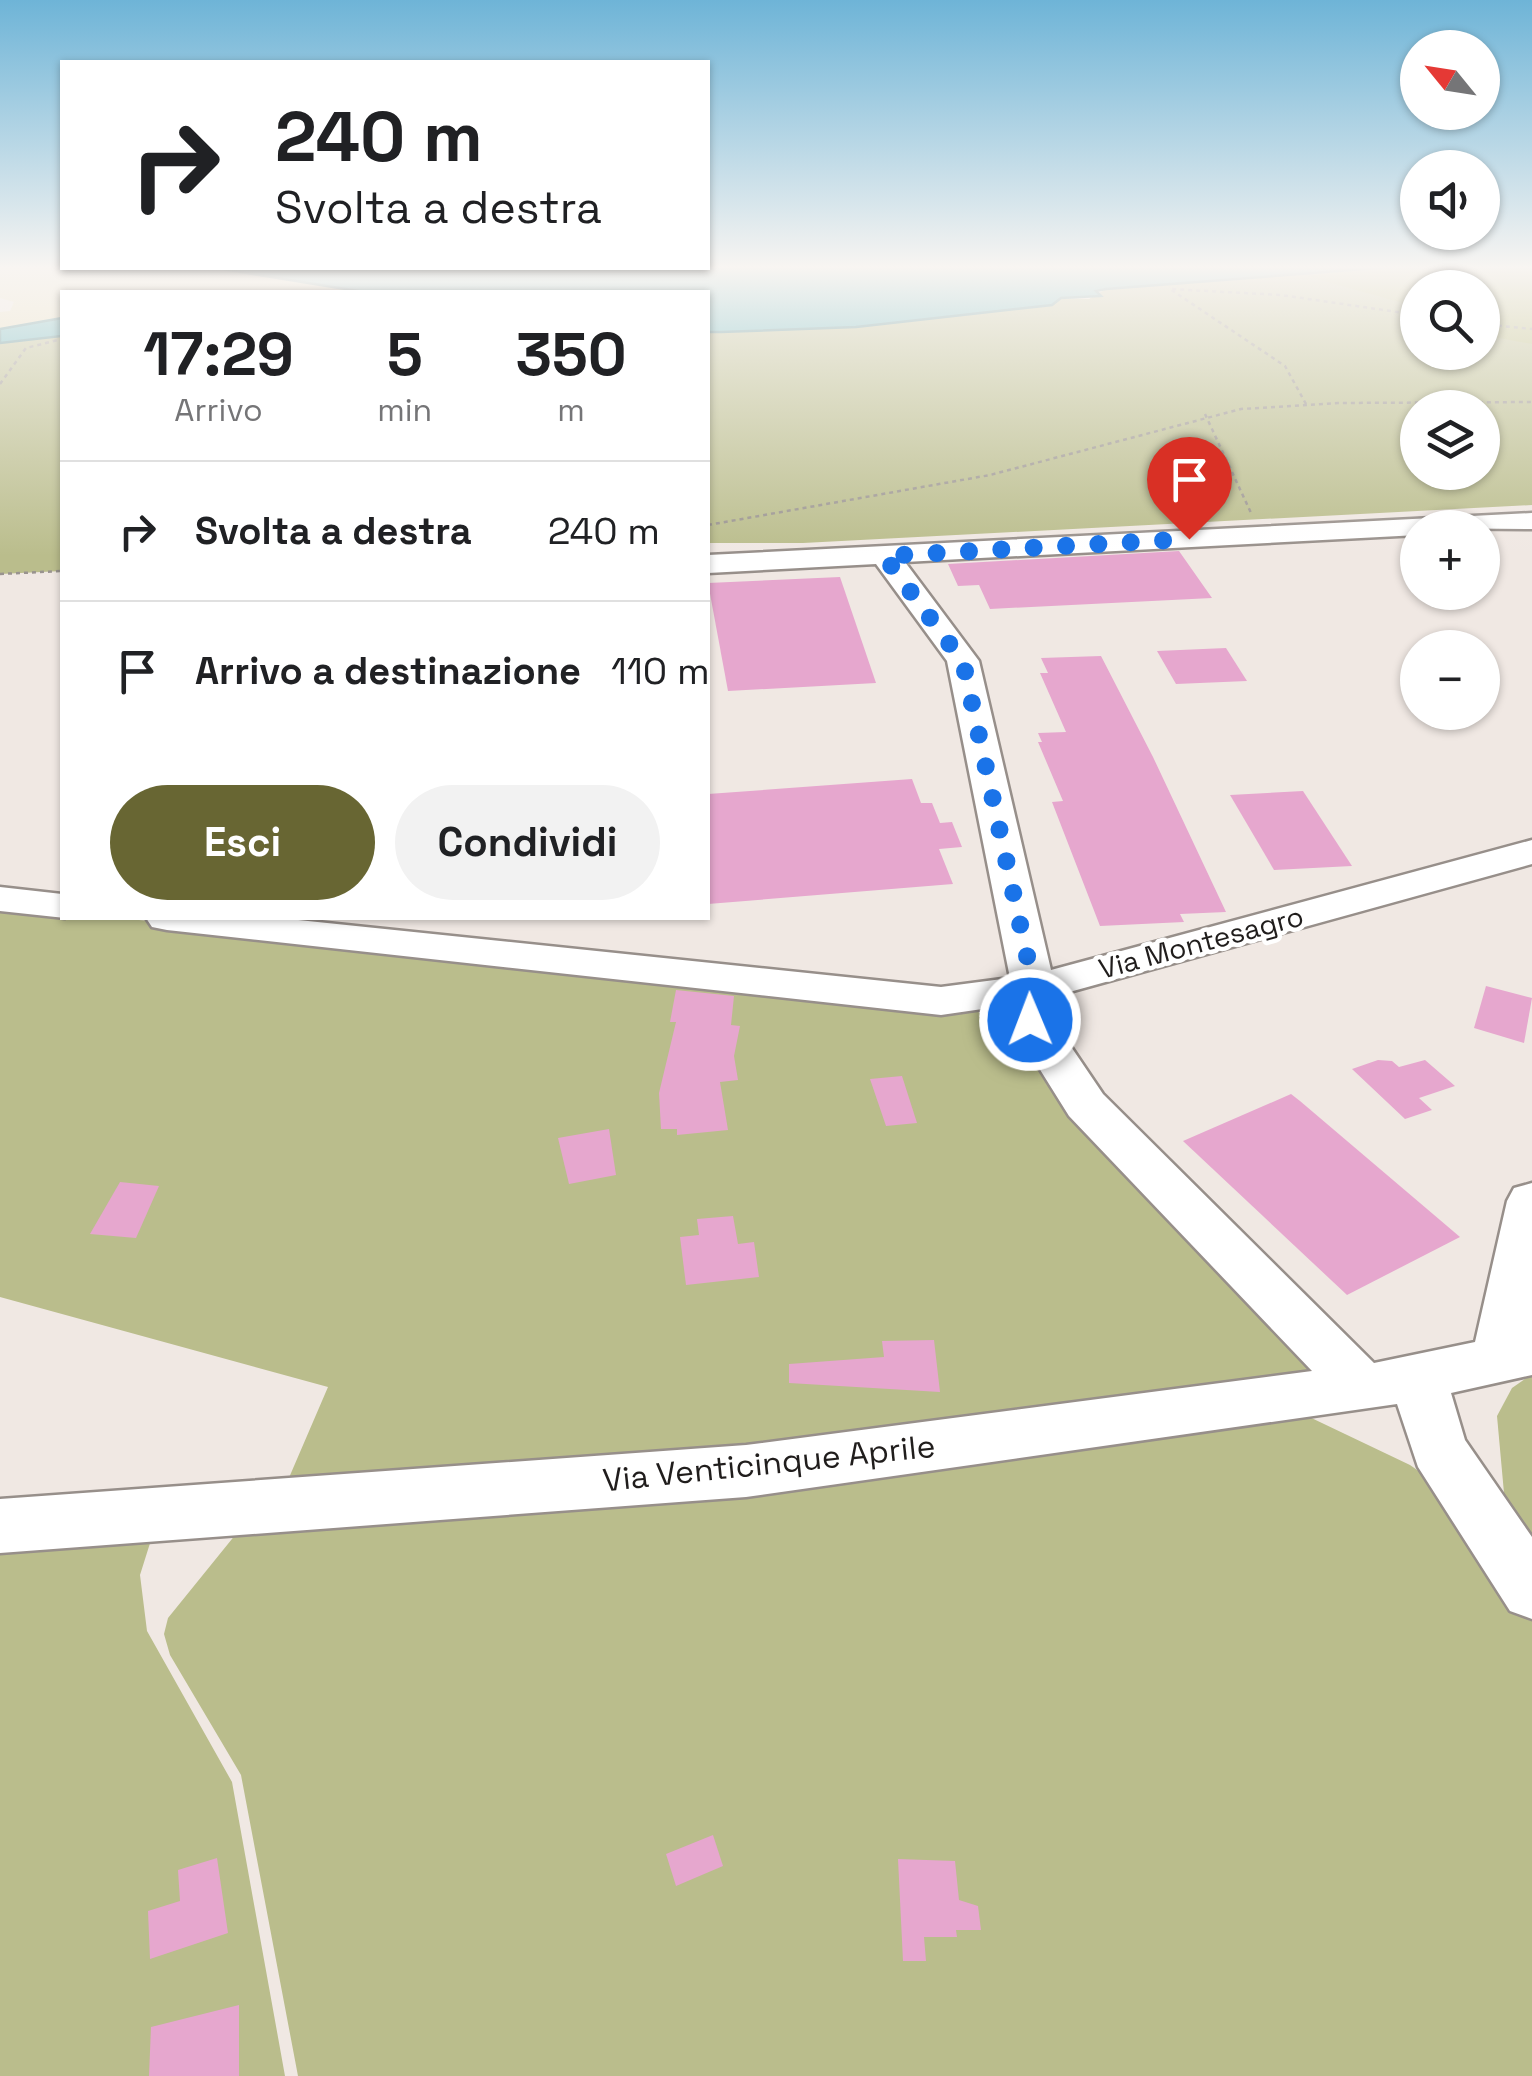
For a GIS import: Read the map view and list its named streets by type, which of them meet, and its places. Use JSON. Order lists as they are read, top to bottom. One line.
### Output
{"streets":{"street":["Via Montesagro","Via Venticinque Aprile"]},"north":"top left","page":{"map_buttons":["+","−"],"turn":["240 m","Svolta a destra"],"eta":["17:29","Arrivo","5","min","350","m"],"list":[{"name":"Svolta a destra","value":"240 m"},{"name":"Arrivo a destinazione","value":"110 m"}],"buttons":["Esci","Condividi"]}}
